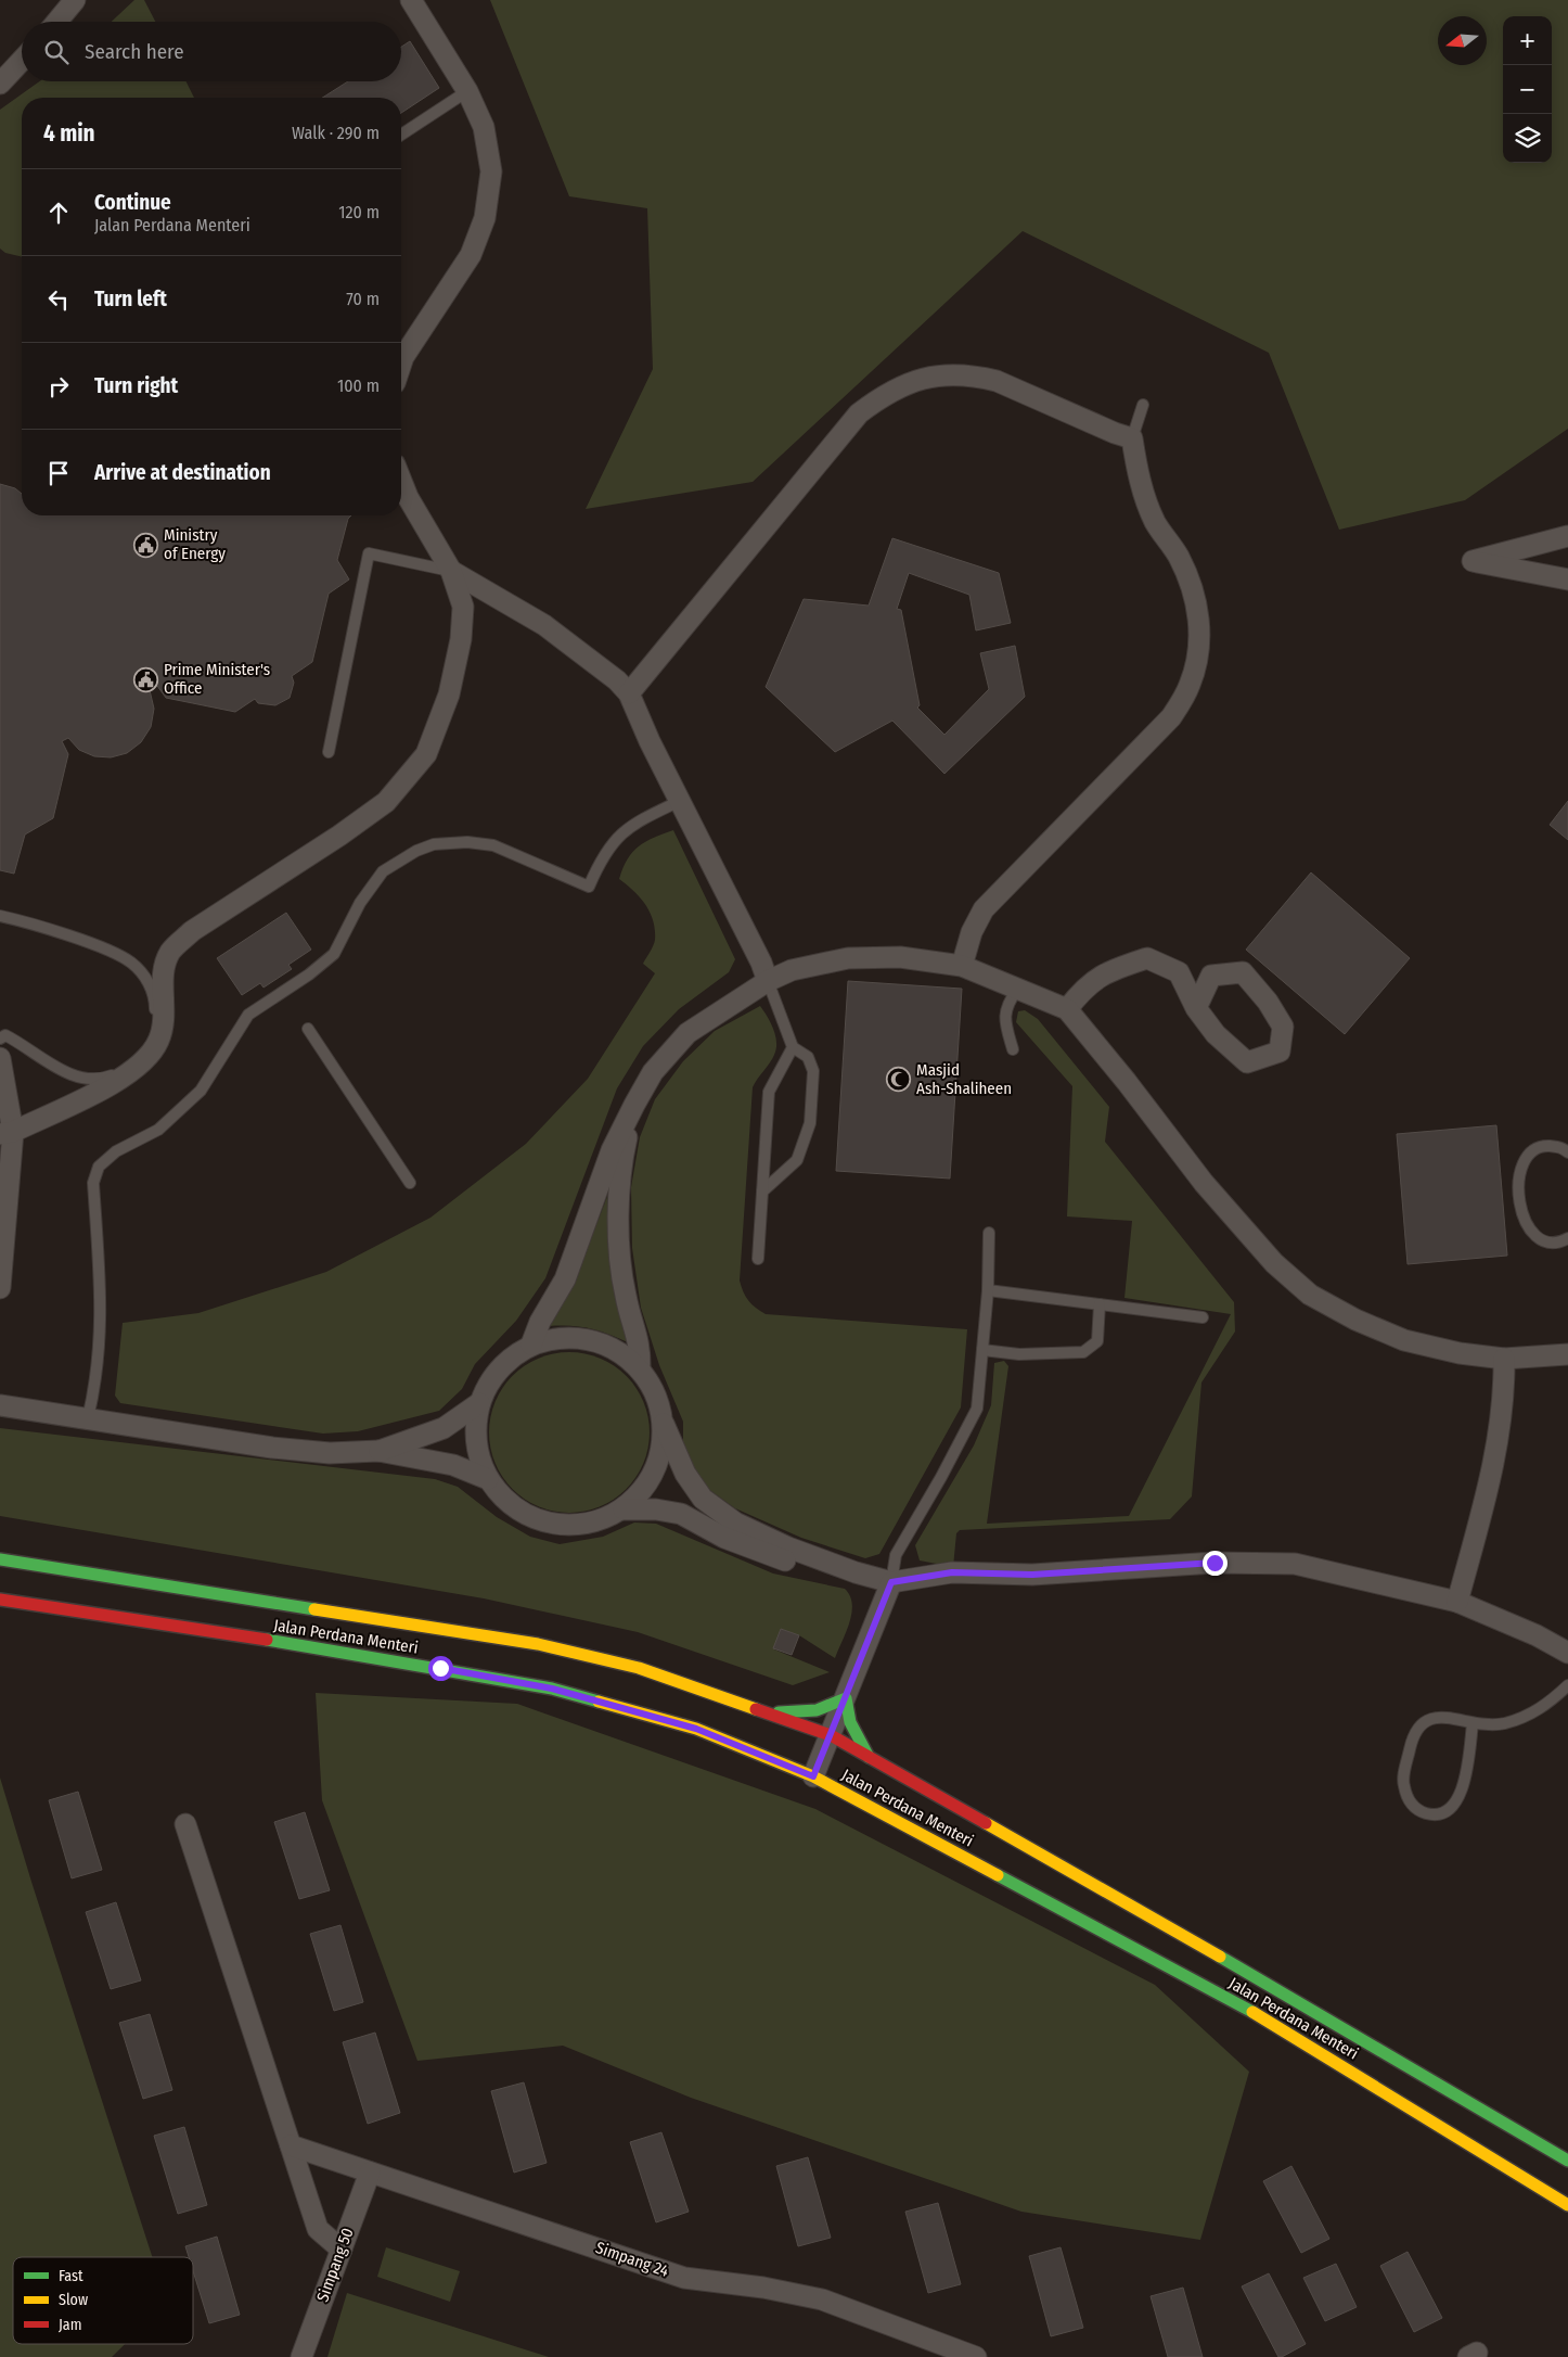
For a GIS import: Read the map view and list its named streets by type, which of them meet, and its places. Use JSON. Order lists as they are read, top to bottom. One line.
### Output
{"streets":{"main road":["Jalan Perdana Menteri"],"street":["Simpang 24","Simpang 50"]},"crossings":[["Simpang 24","Simpang 50"]],"places":{"public building":["Ministry of Energy","Prime Minister's Office"],"mosque":["Masjid Ash-Shaliheen"]},"legend":["Fast","Slow","Jam"],"north":"left","page":{"map_buttons":["+","−"],"search":"Search here","heading":["4 min","Walk · 290 m"],"list":[["Continue","Jalan Perdana Menteri","120 m"],["Turn left","70 m"],["Turn right","100 m"],"Arrive at destination"]}}
